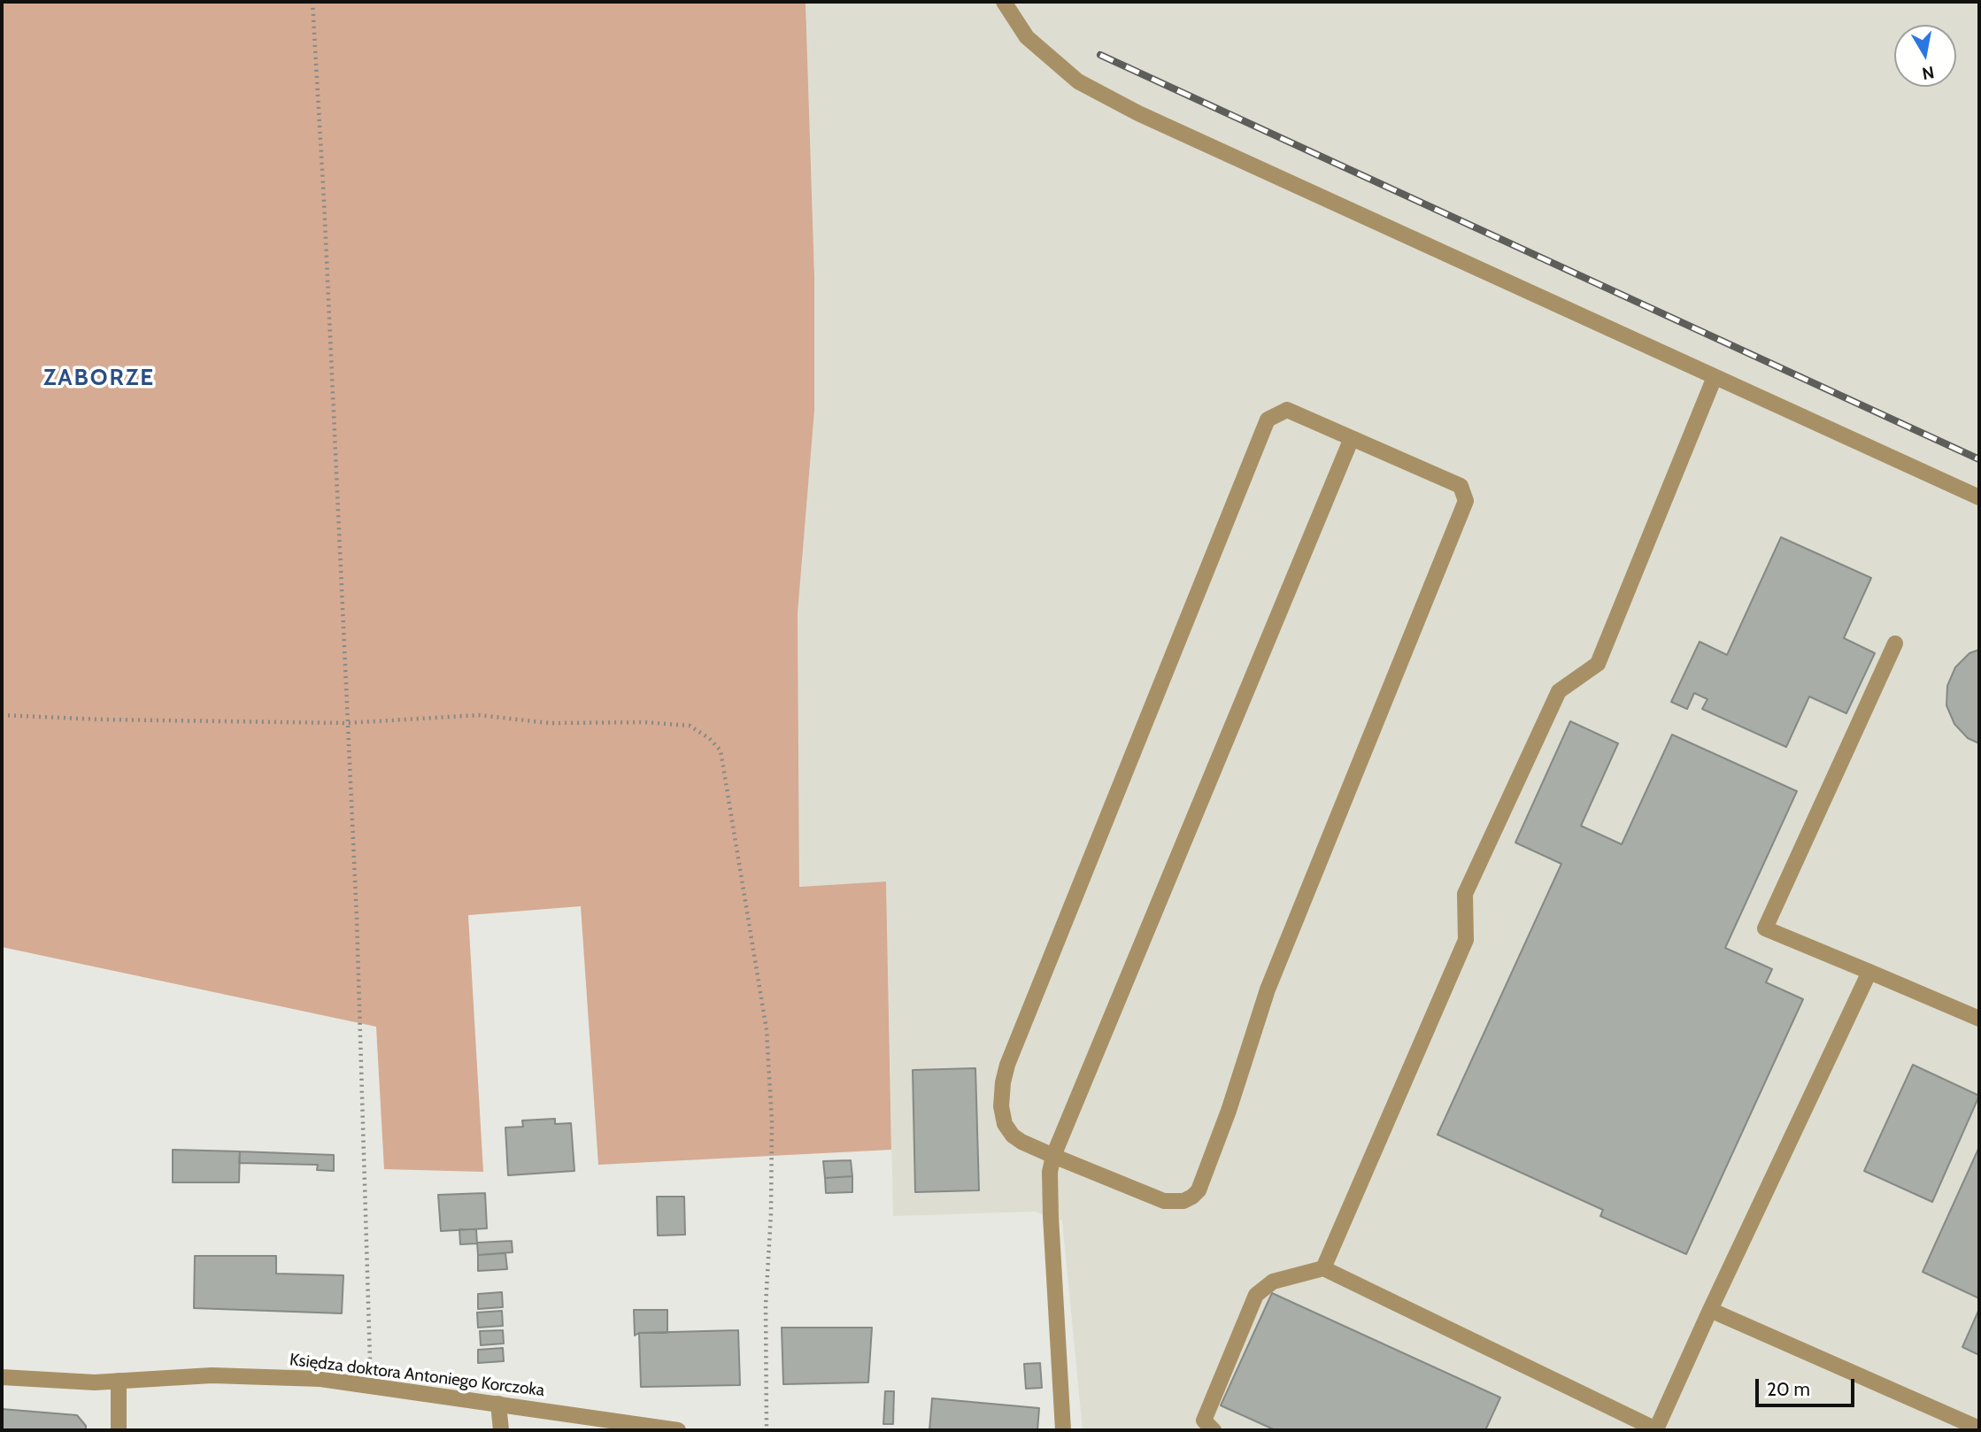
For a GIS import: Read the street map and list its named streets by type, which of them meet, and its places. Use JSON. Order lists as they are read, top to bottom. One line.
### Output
{"streets":{"street":["Księdza doktora Antoniego Korczoka"]},"districts":["ZABORZE"],"scale_bar":"20 m","north":"bottom"}
